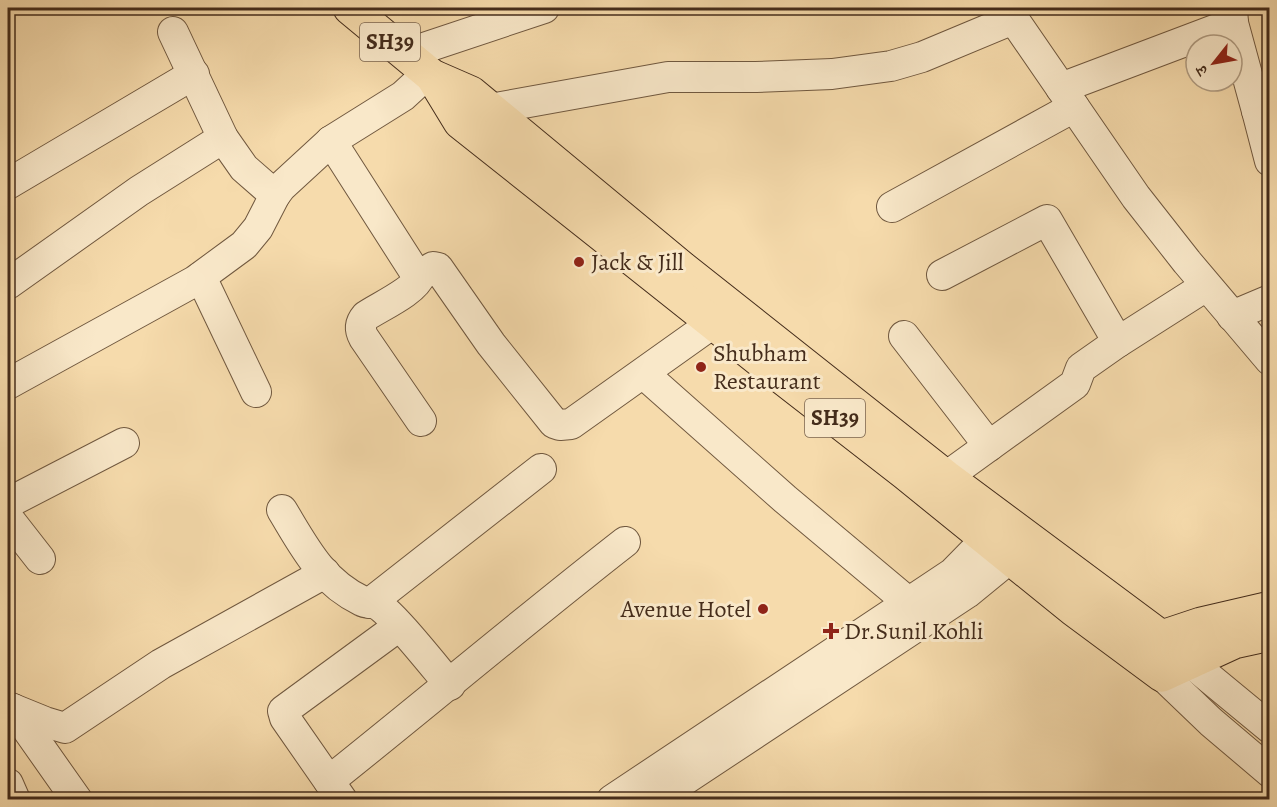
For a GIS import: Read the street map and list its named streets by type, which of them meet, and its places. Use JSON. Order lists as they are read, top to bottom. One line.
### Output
{"streets":{"main road":["SH39"]},"places":{"other":["Jack & Jill","Shubham Restaurant","Avenue Hotel"],"health":["Dr.Sunil Kohli"]},"north":"bottom left"}
